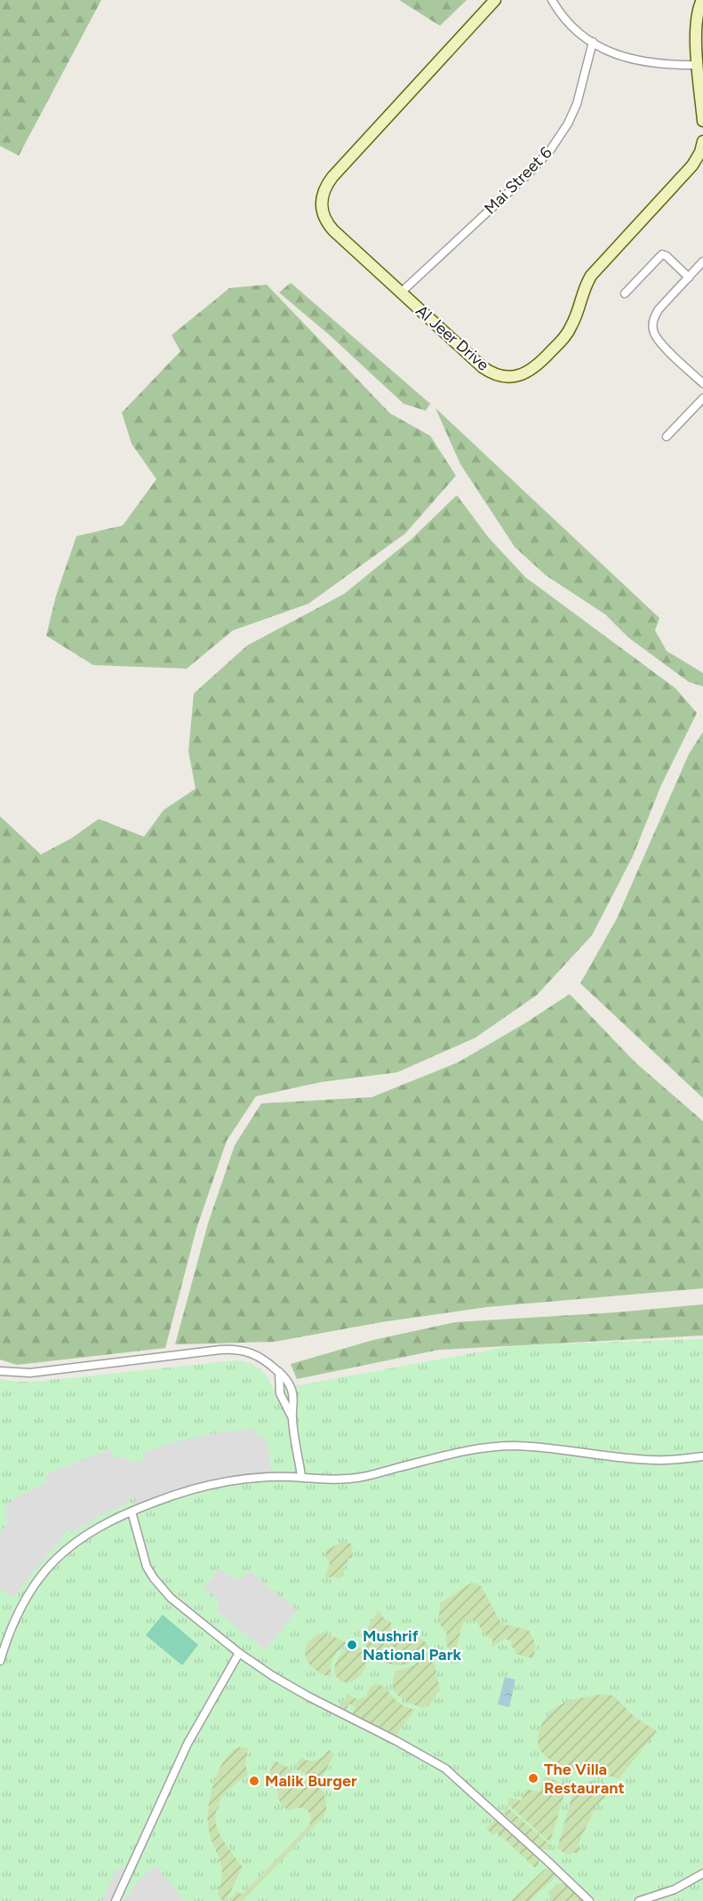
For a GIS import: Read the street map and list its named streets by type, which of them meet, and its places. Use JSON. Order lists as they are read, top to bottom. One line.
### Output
{"streets":{"street":["Mai Street 6","Al Jeer Drive"]},"crossings":[["Mai Street 6","Al Jeer Drive"]],"places":["Mushrif National Park","The Villa Restaurant","Malik Burger"]}
